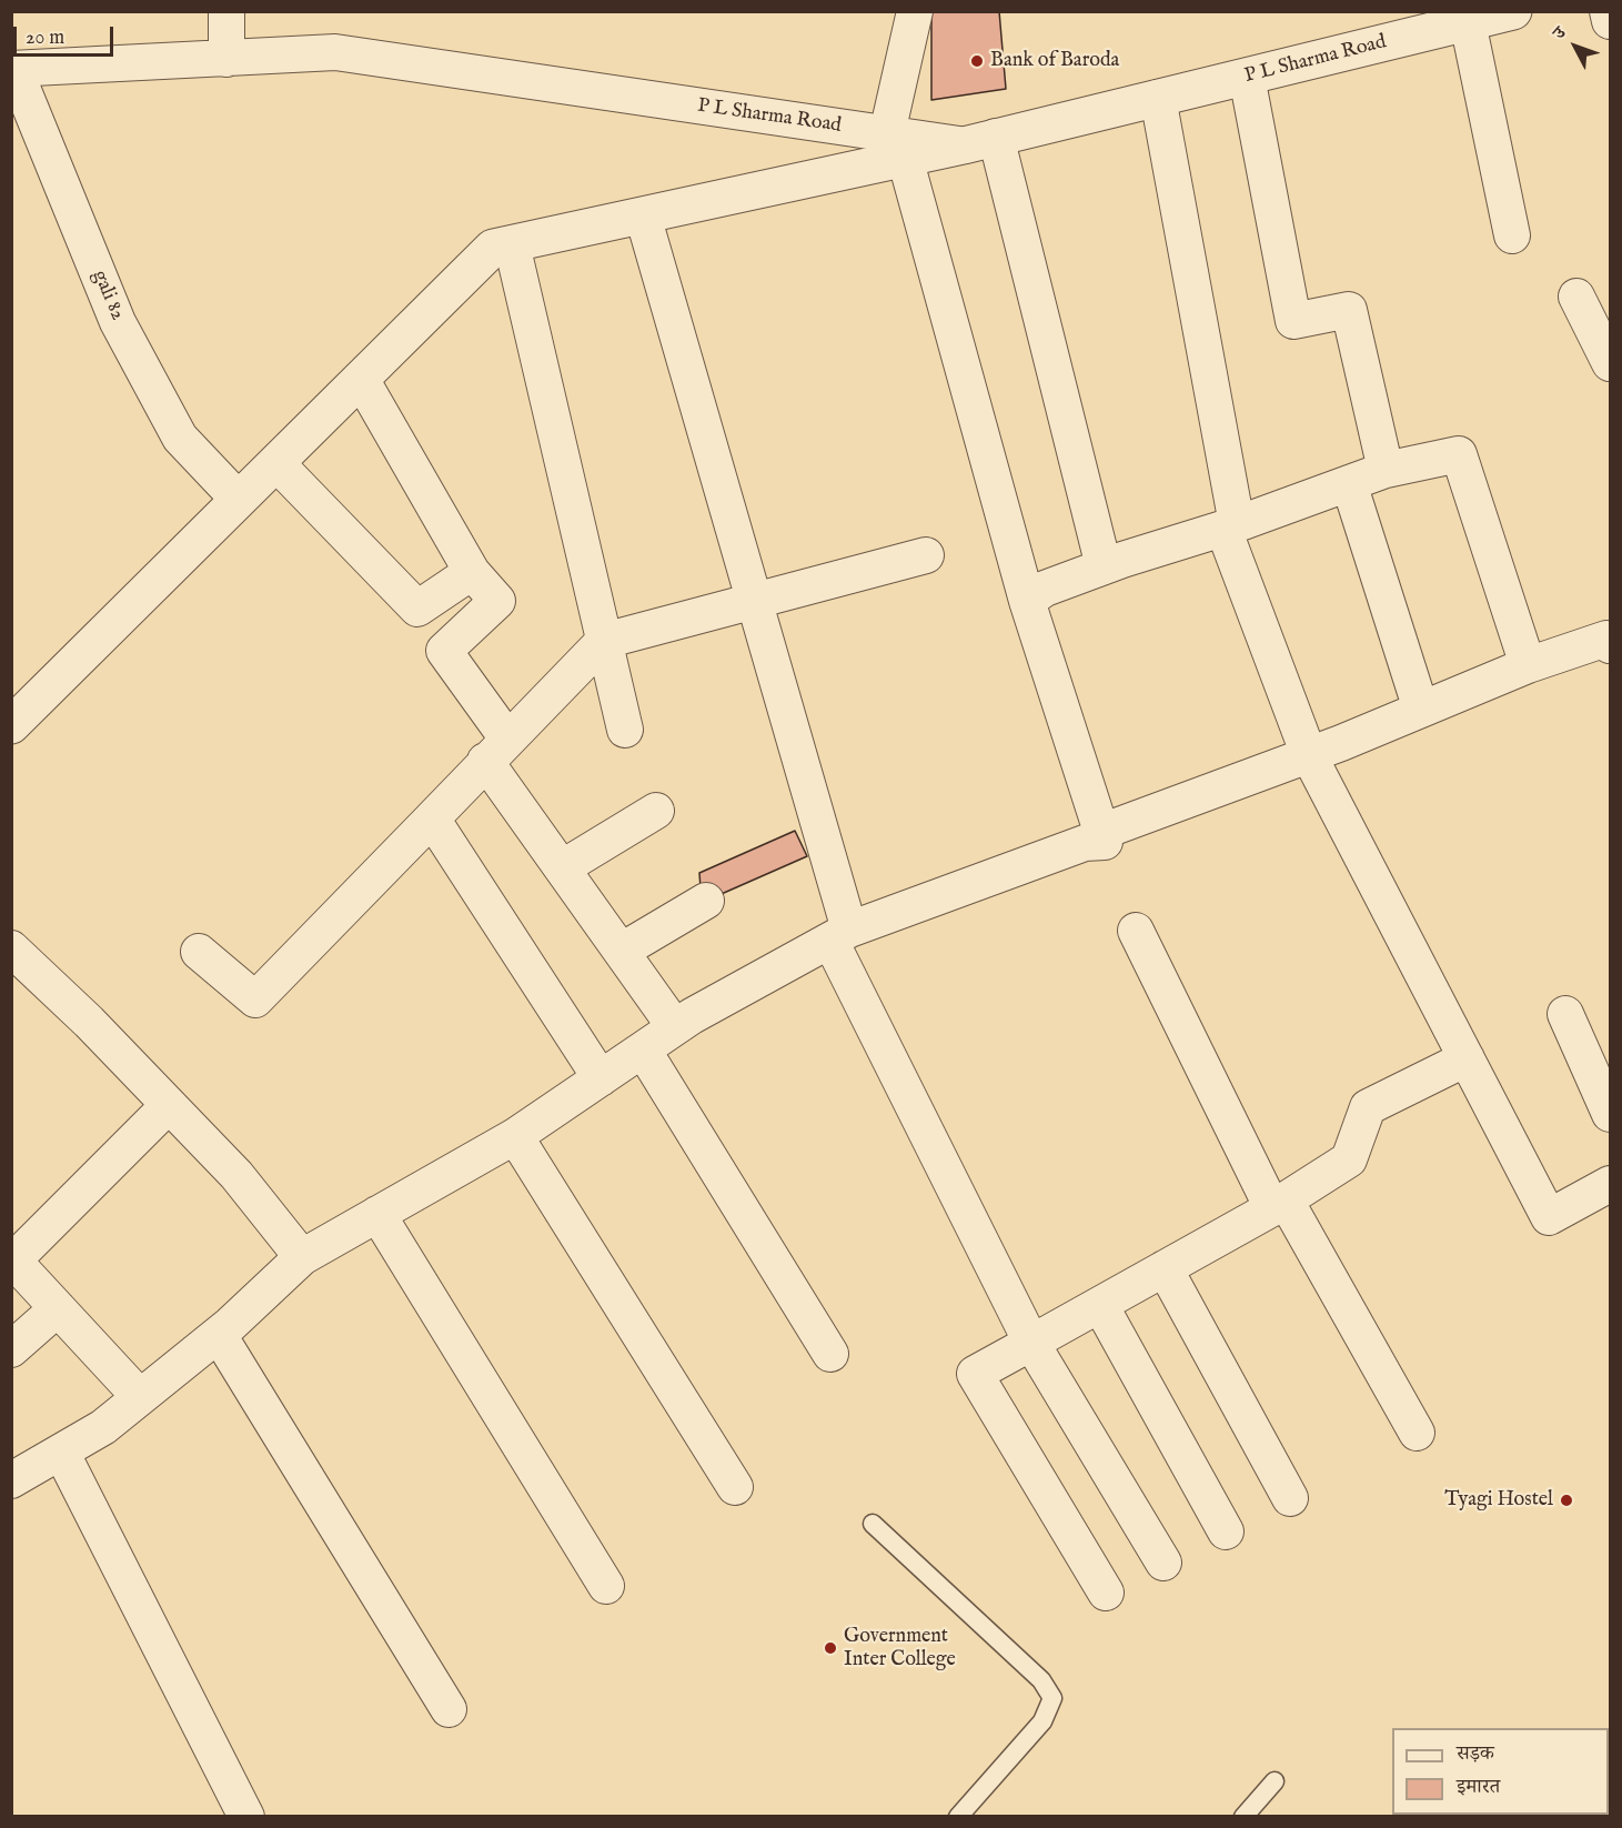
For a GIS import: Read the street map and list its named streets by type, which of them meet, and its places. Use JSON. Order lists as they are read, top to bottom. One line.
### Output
{"streets":{"street":["P L Sharma Road","gali 82"]},"crossings":[["P L Sharma Road","gali 82"]],"places":["Bank of Baroda","Tyagi Hostel","Government Inter College"],"legend":["सड़क","इमारत"],"scale_bar":"20 m","north":"top left"}
